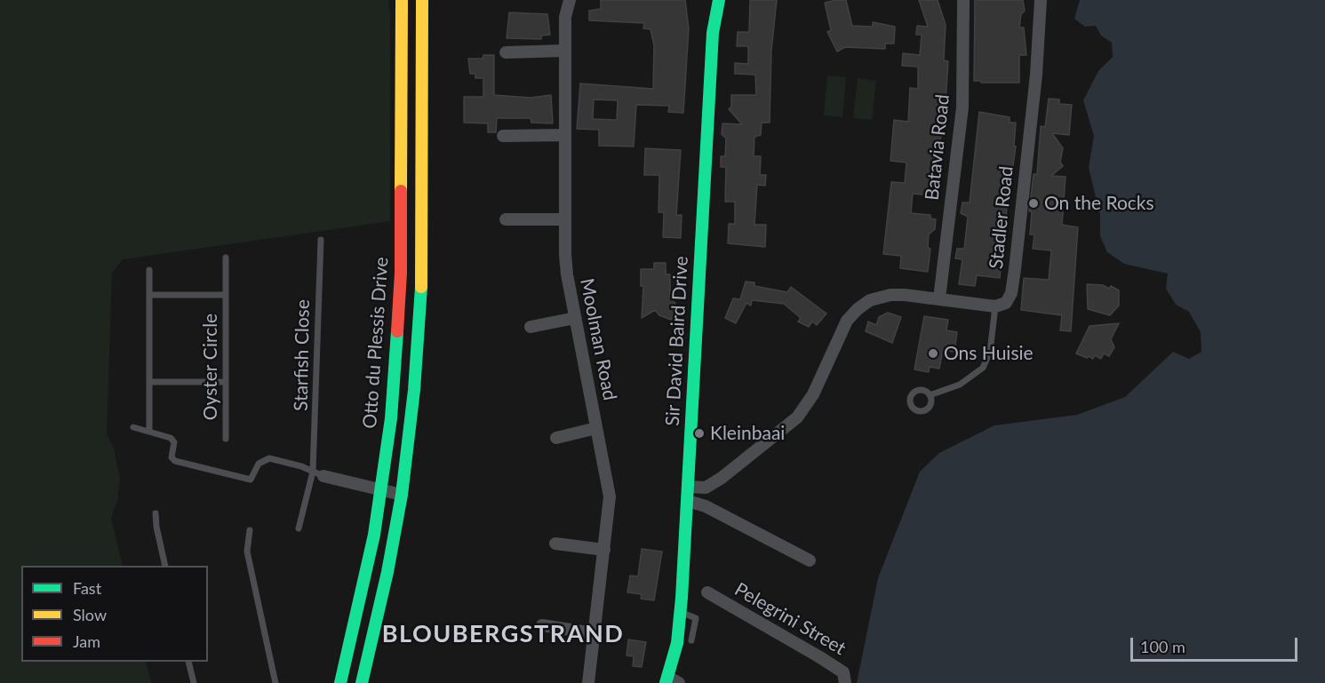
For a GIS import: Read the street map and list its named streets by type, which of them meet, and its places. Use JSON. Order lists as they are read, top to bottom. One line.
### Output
{"streets":{"main road":["Sir David Baird Drive","Otto du Plessis Drive"],"street":["Batavia Road","Stadler Road","Moolman Road","Pelegrini Street"],"lane":["Starfish Close","Oyster Circle"]},"districts":["BLOUBERGSTRAND"],"places":["On the Rocks","Ons Huisie","Kleinbaai"],"legend":["Fast","Slow","Jam"],"scale_bar":"100 m"}
